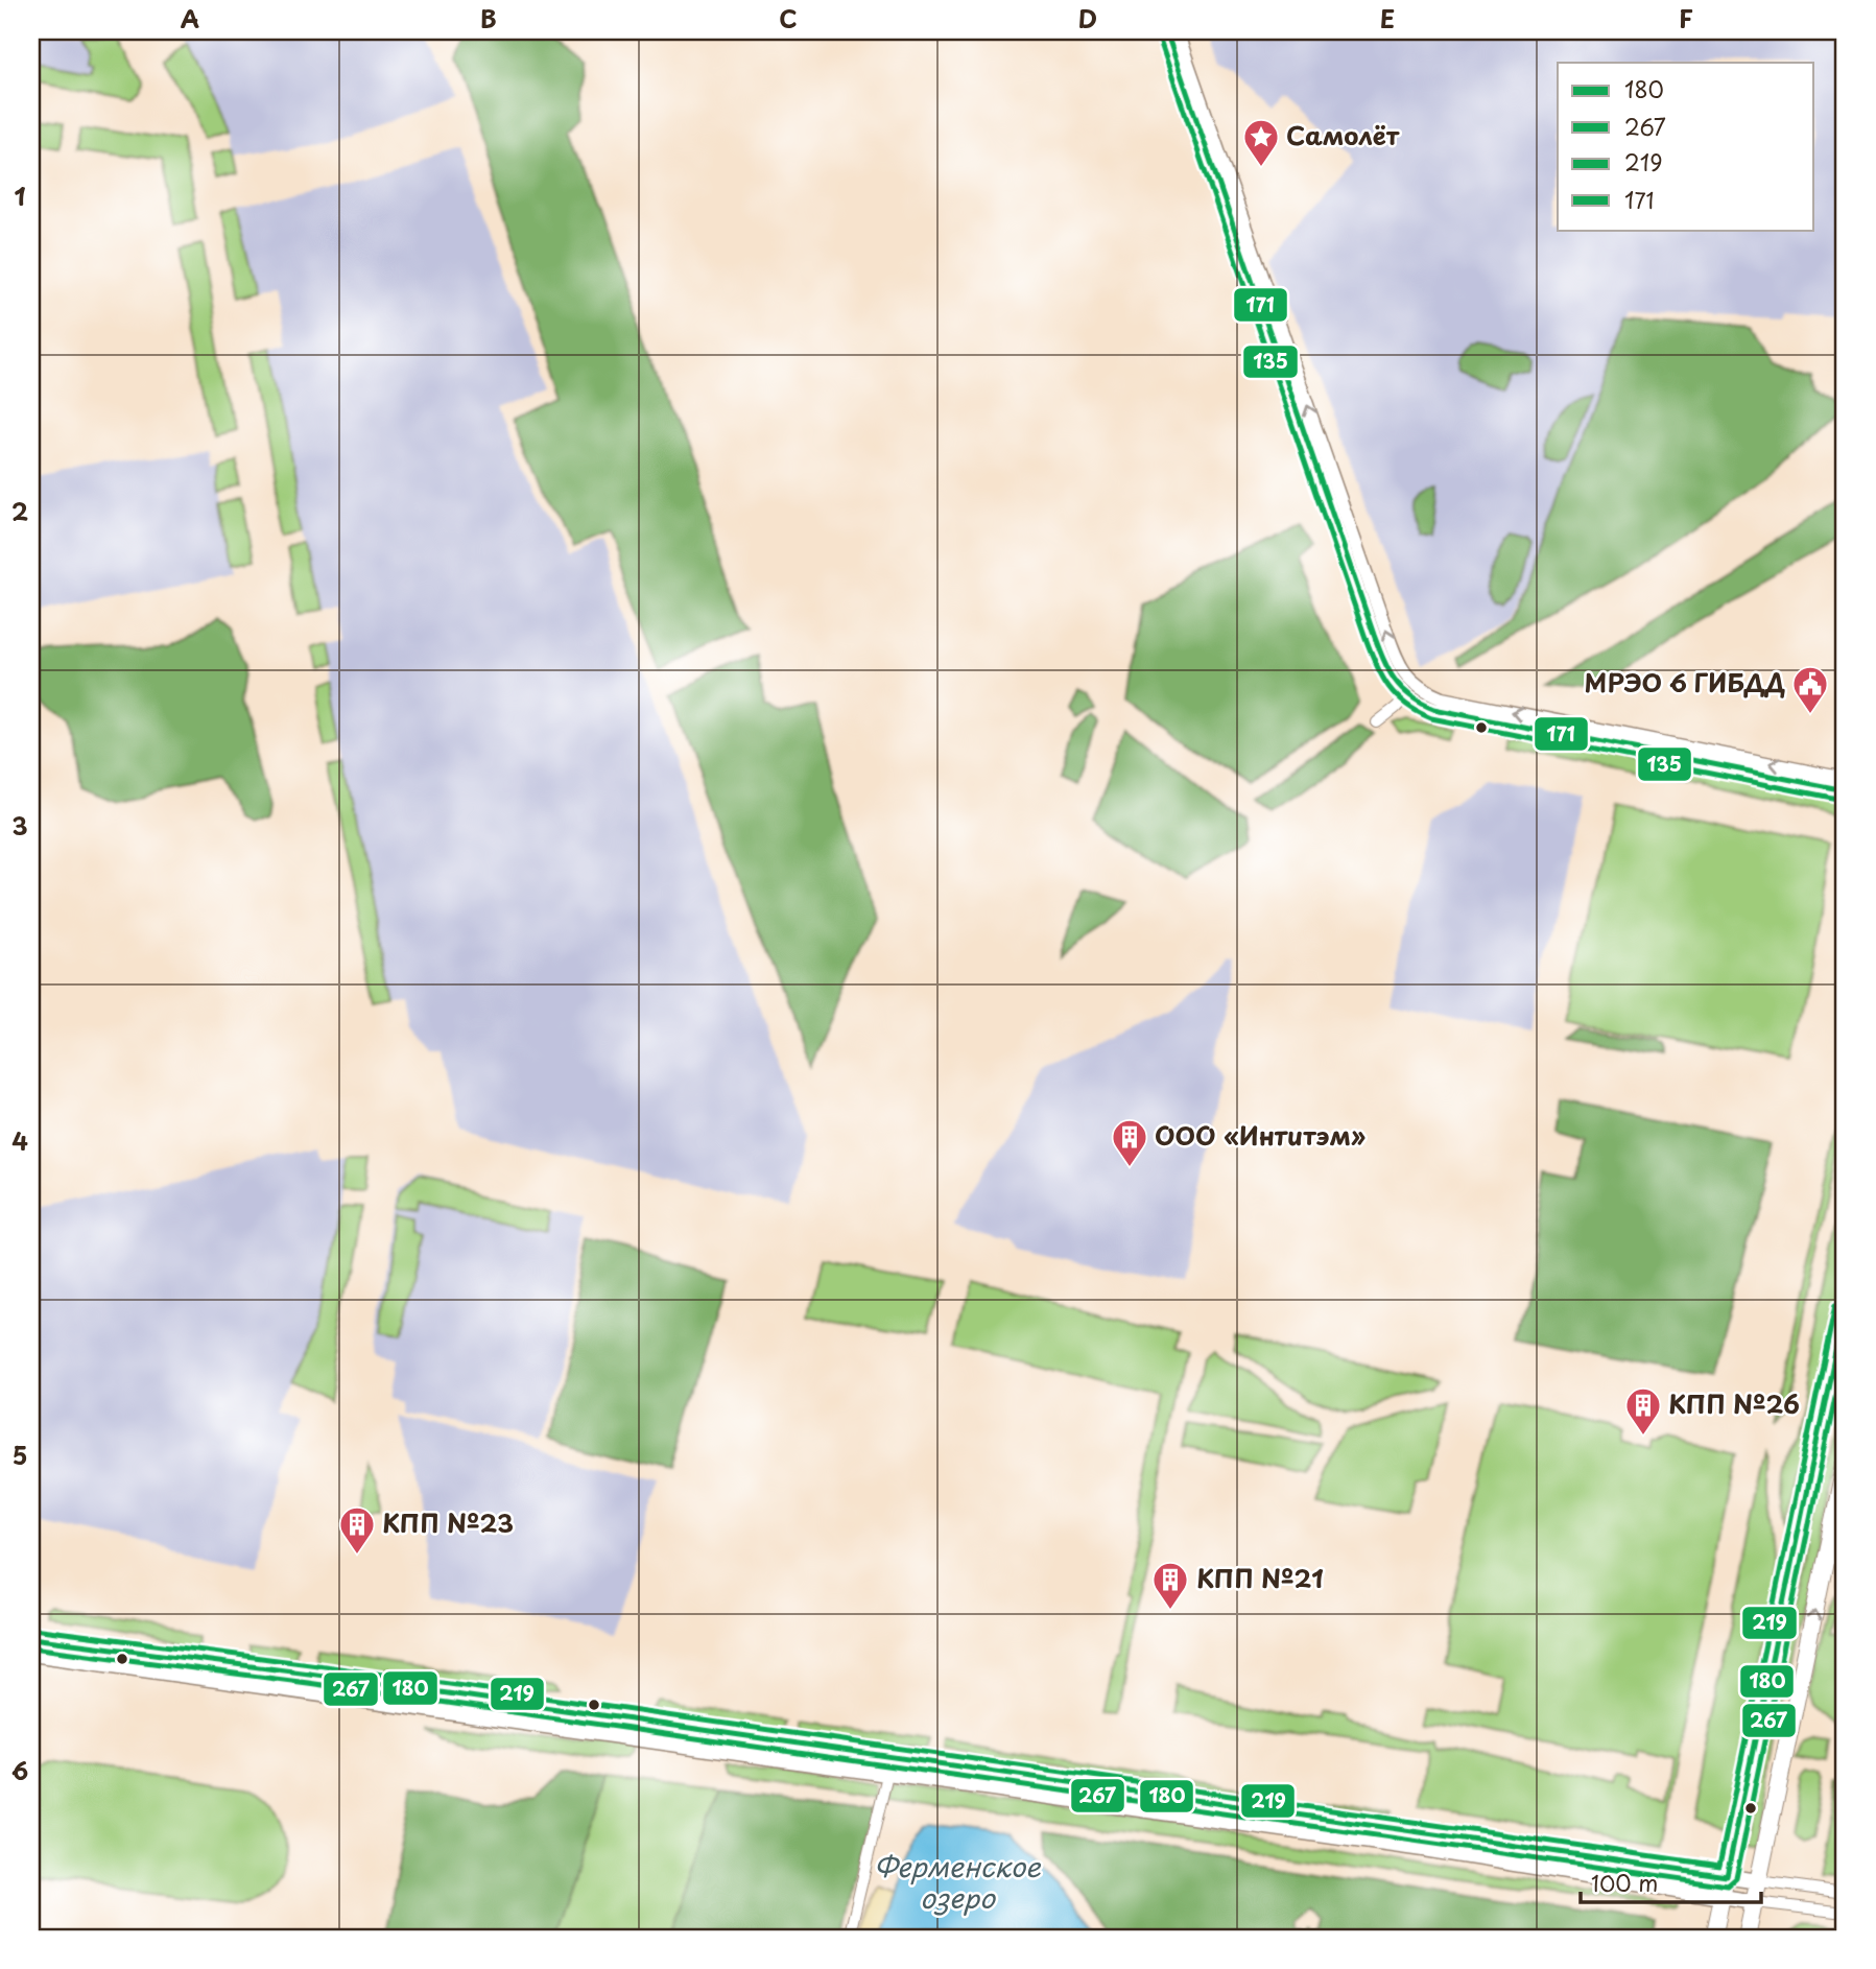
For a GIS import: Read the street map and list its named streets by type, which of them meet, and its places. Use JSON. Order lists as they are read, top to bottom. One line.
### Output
{"water":["Ферменское озеро"],"places":{"place":["Самолёт"],"public building":["МРЭО 6 ГИБДД"],"building":["ООО «Интитэм»","КПП №26","КПП №23","КПП №21"]},"lines":["transit line 171","transit line 135","transit line 219","transit line 180","transit line 267"],"legend":["180","267","219","171"],"scale_bar":"100 m","grid":{"columns":["A","B","C","D","E","F"],"rows":["1","2","3","4","5","6"]}}
